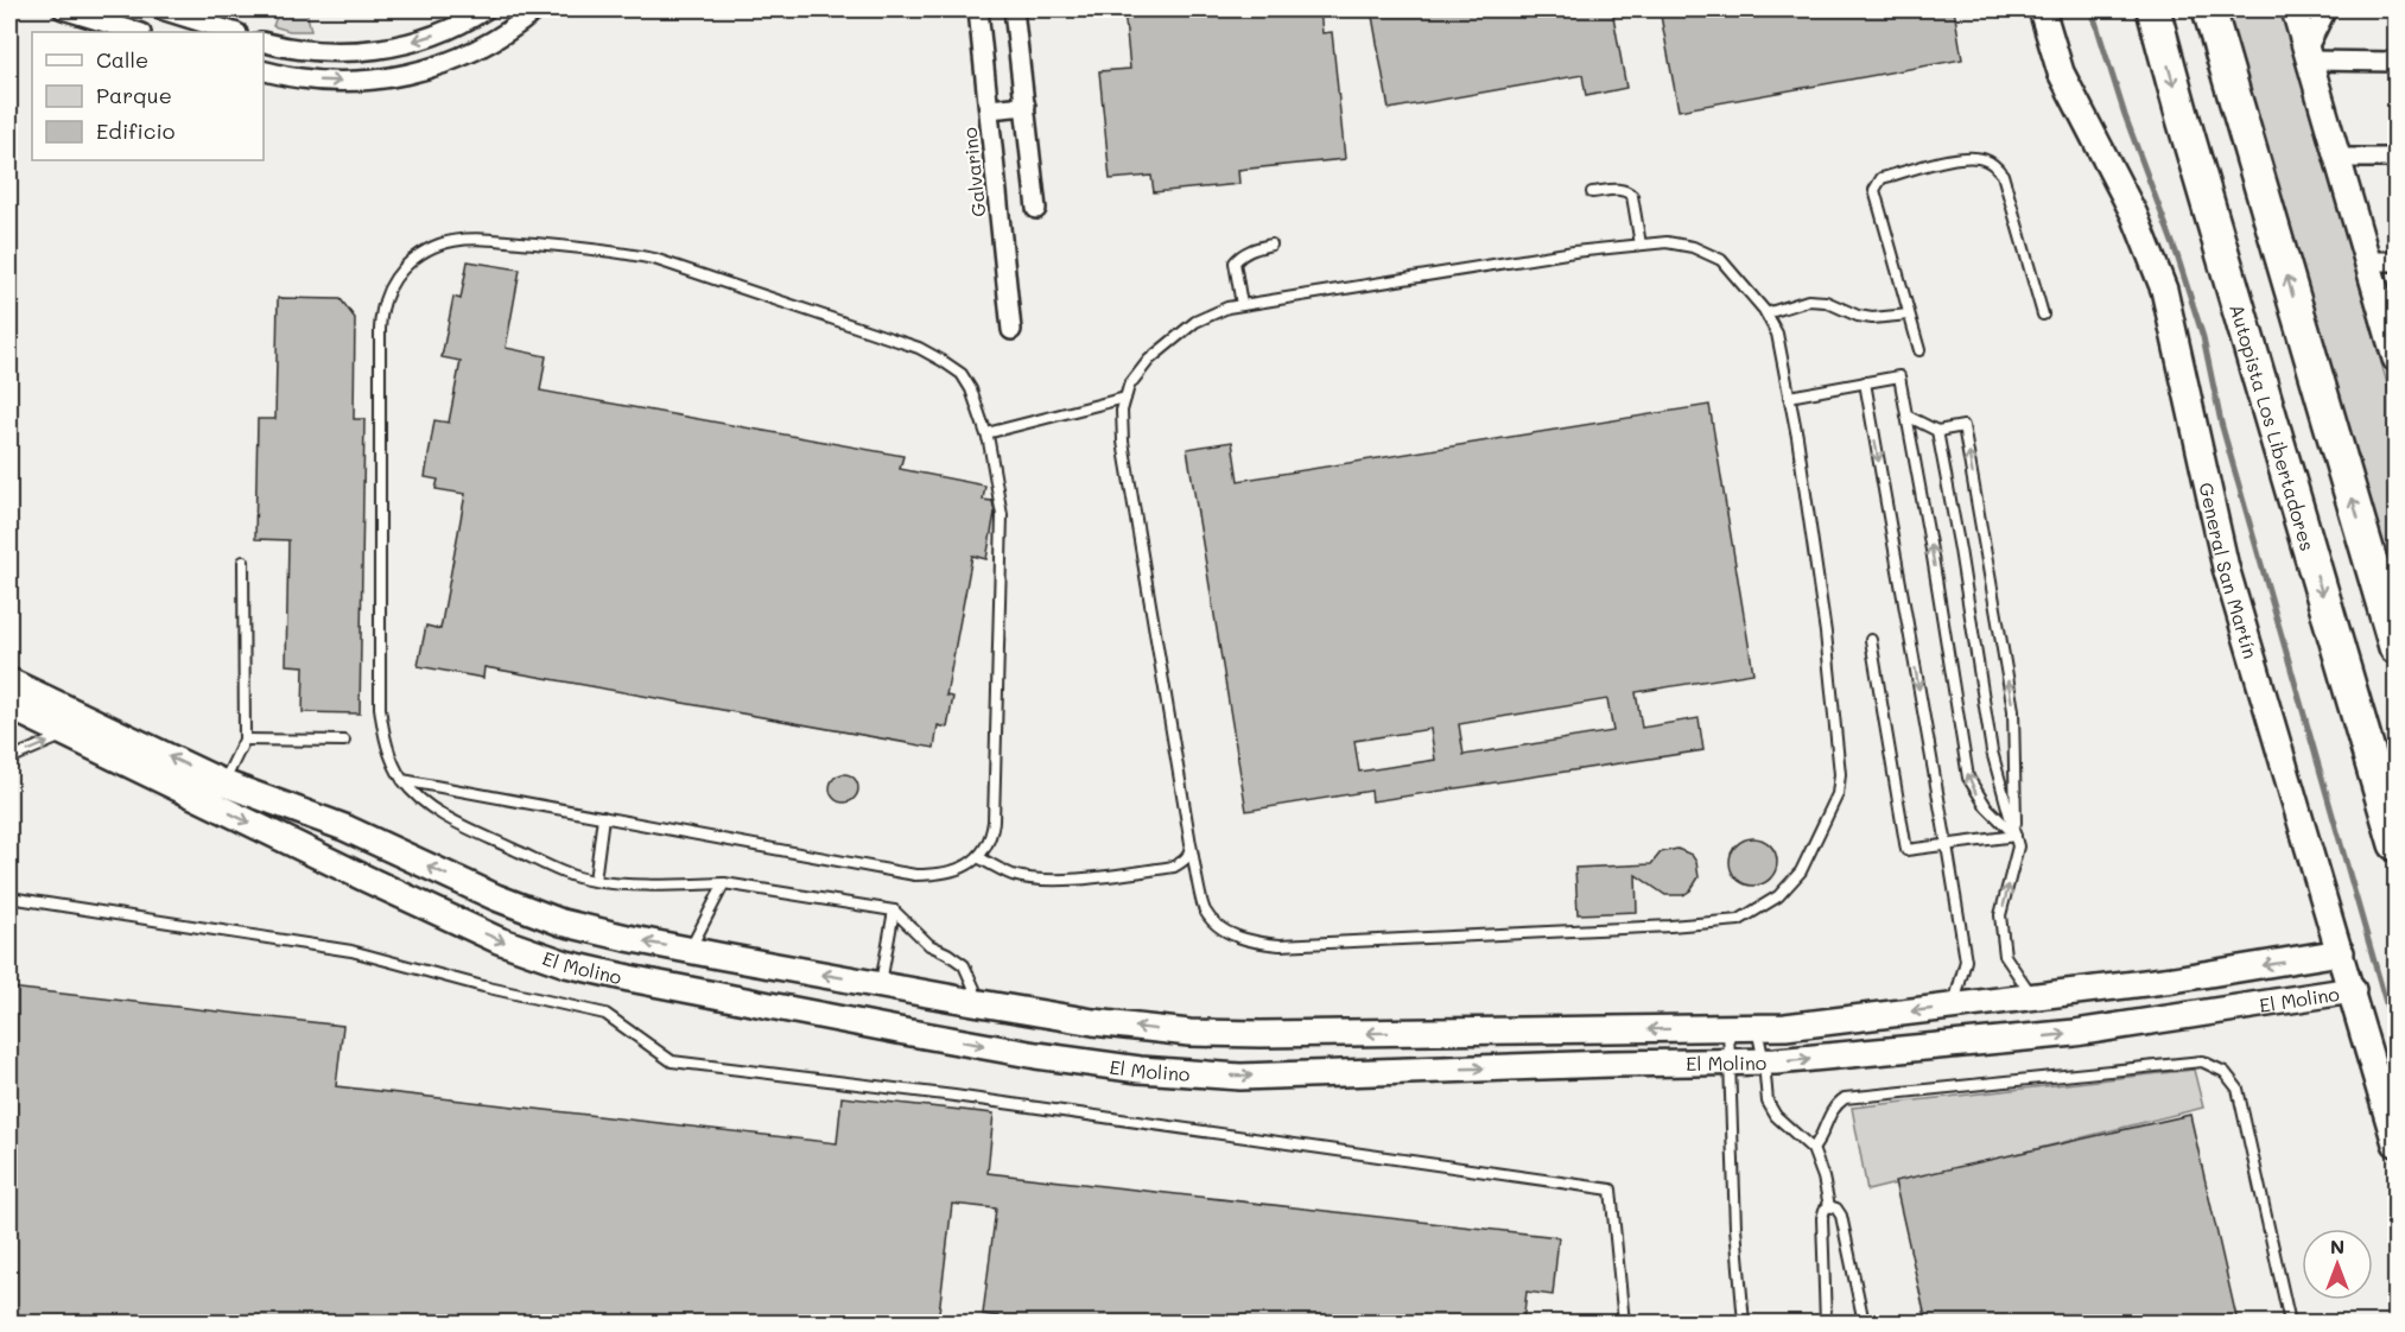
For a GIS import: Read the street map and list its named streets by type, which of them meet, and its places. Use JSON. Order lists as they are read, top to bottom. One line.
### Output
{"streets":{"highway":["Autopista Los Libertadores"],"street":["Galvarino","General San Martín","El Molino"]},"crossings":[["General San Martín","El Molino"]],"legend":["Calle","Parque","Edificio"],"north":"top"}
